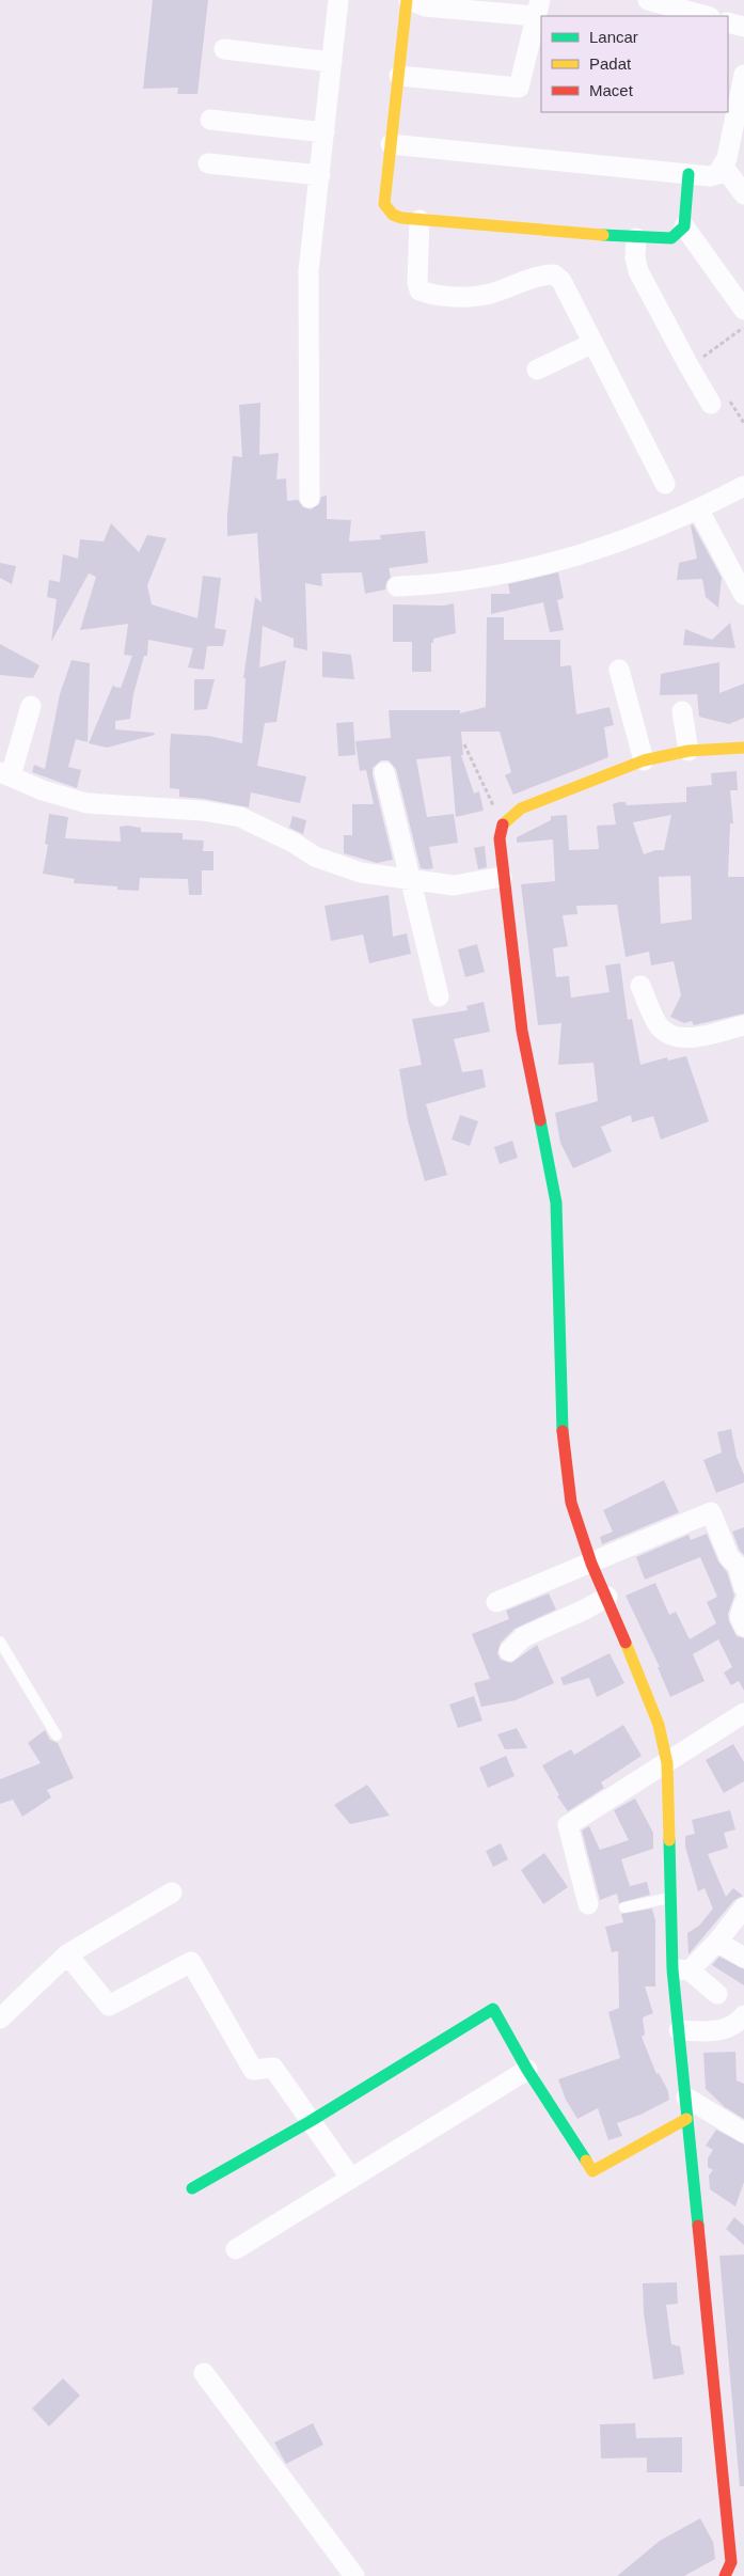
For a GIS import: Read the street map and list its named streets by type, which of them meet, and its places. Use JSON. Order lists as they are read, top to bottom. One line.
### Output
{"legend":["Lancar","Padat","Macet"]}
